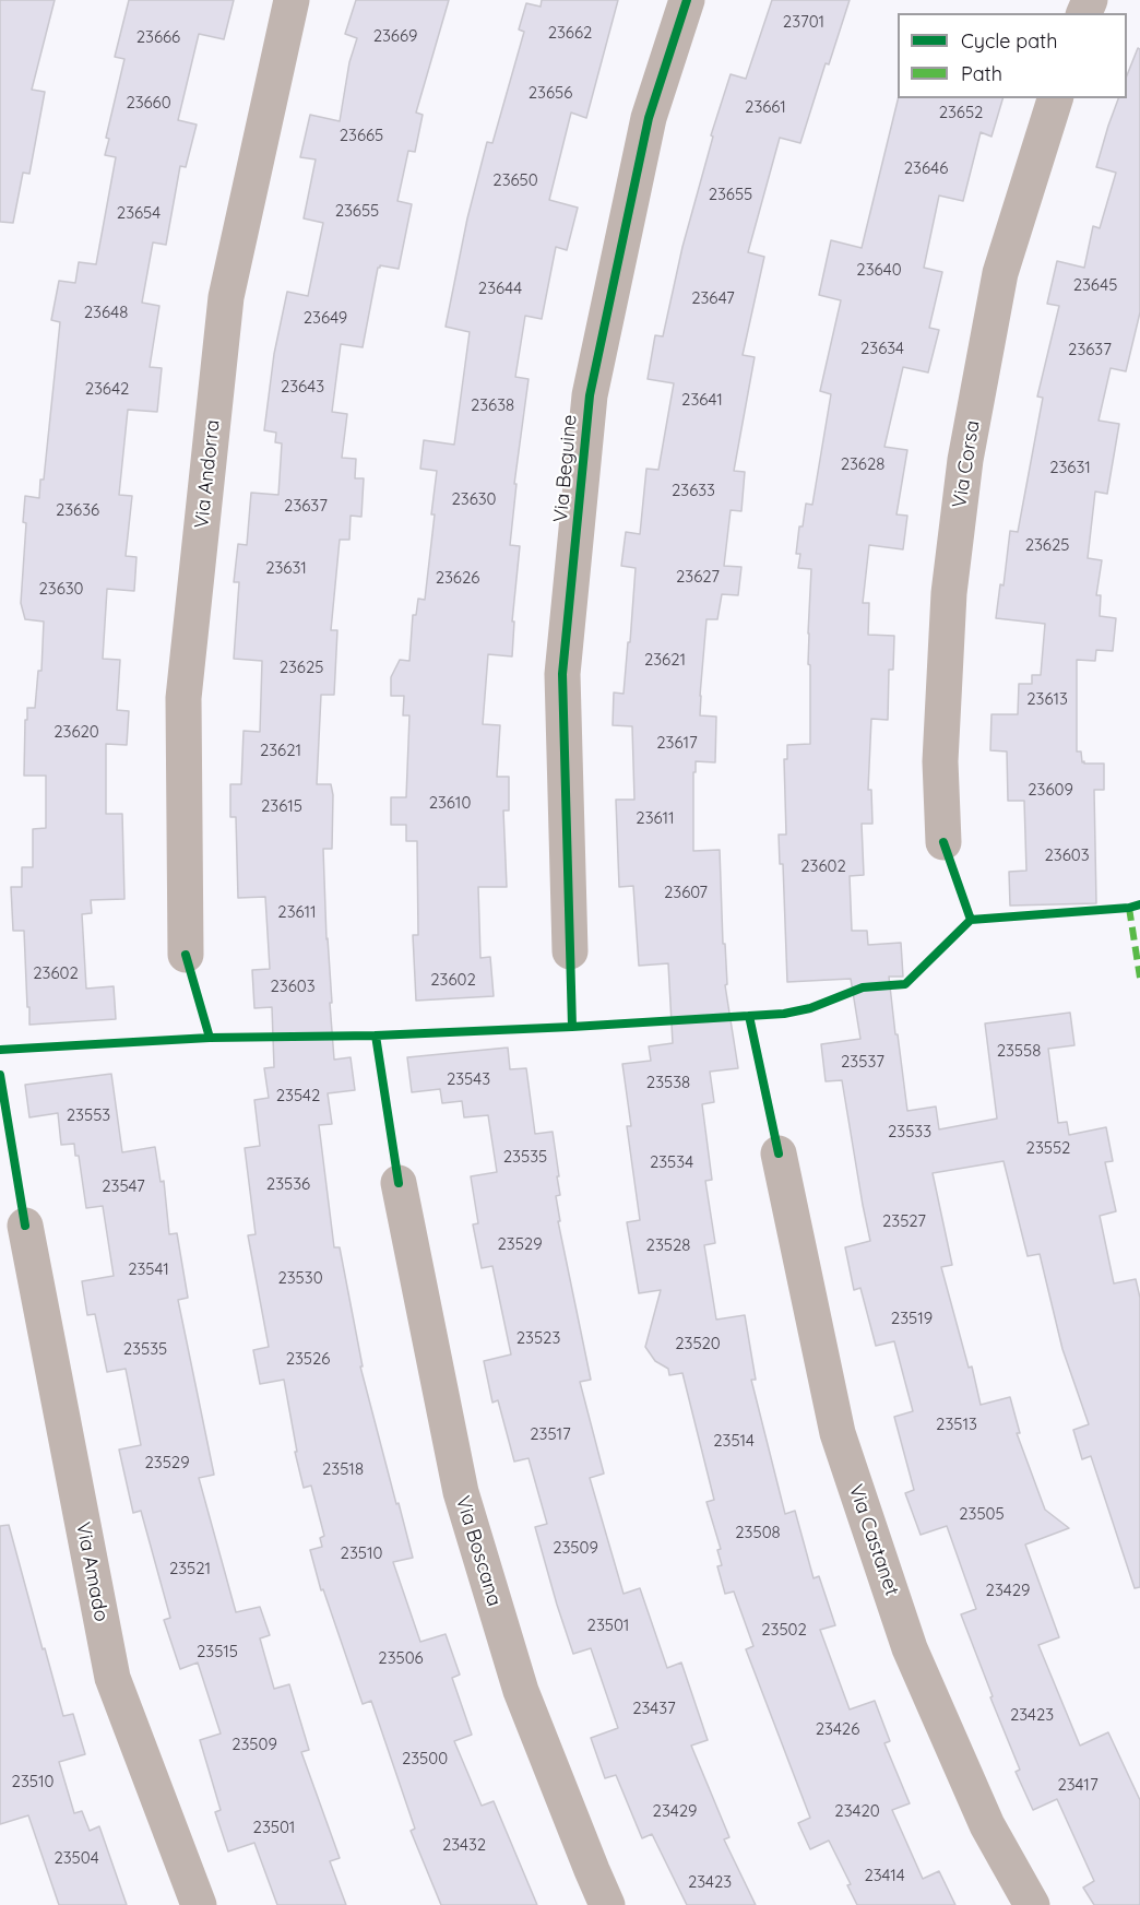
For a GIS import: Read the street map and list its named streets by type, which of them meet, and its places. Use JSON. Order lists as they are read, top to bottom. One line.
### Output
{"streets":{"street":["Via Corsa","Via Beguine","Via Andorra","Via Castanet","Via Boscana","Via Amado"]},"house_numbers":["23701","23662","23669","23666","23656","23660","23661","23652","23665","23646","23650","23655","23655","23654","23640","23645","23644","23647","23648","23649","23634","23637","23643","23642","23641","23638","23628","23631","23633","23630","23637","23636","23625","23631","23627","23626","23630","23621","23625","23613","23620","23617","23621","23609","23610","23615","23611","23603","23602","23607","23611","23602","23602","23603","23558","23537","23543","23538","23542","23553","23533","23552","23535","23534","23536","23547","23527","23529","23528","23541","23530","23519","23523","23520","23535","23526","23513","23517","23514","23529","23518","23505","23508","23509","23510","23521","23429","23501","23502","23515","23506","23437","23423","23426","23509","23500","23510","23417","23429","23420","23501","23432","23504","23414","23423"],"legend":["Cycle path","Path"]}
